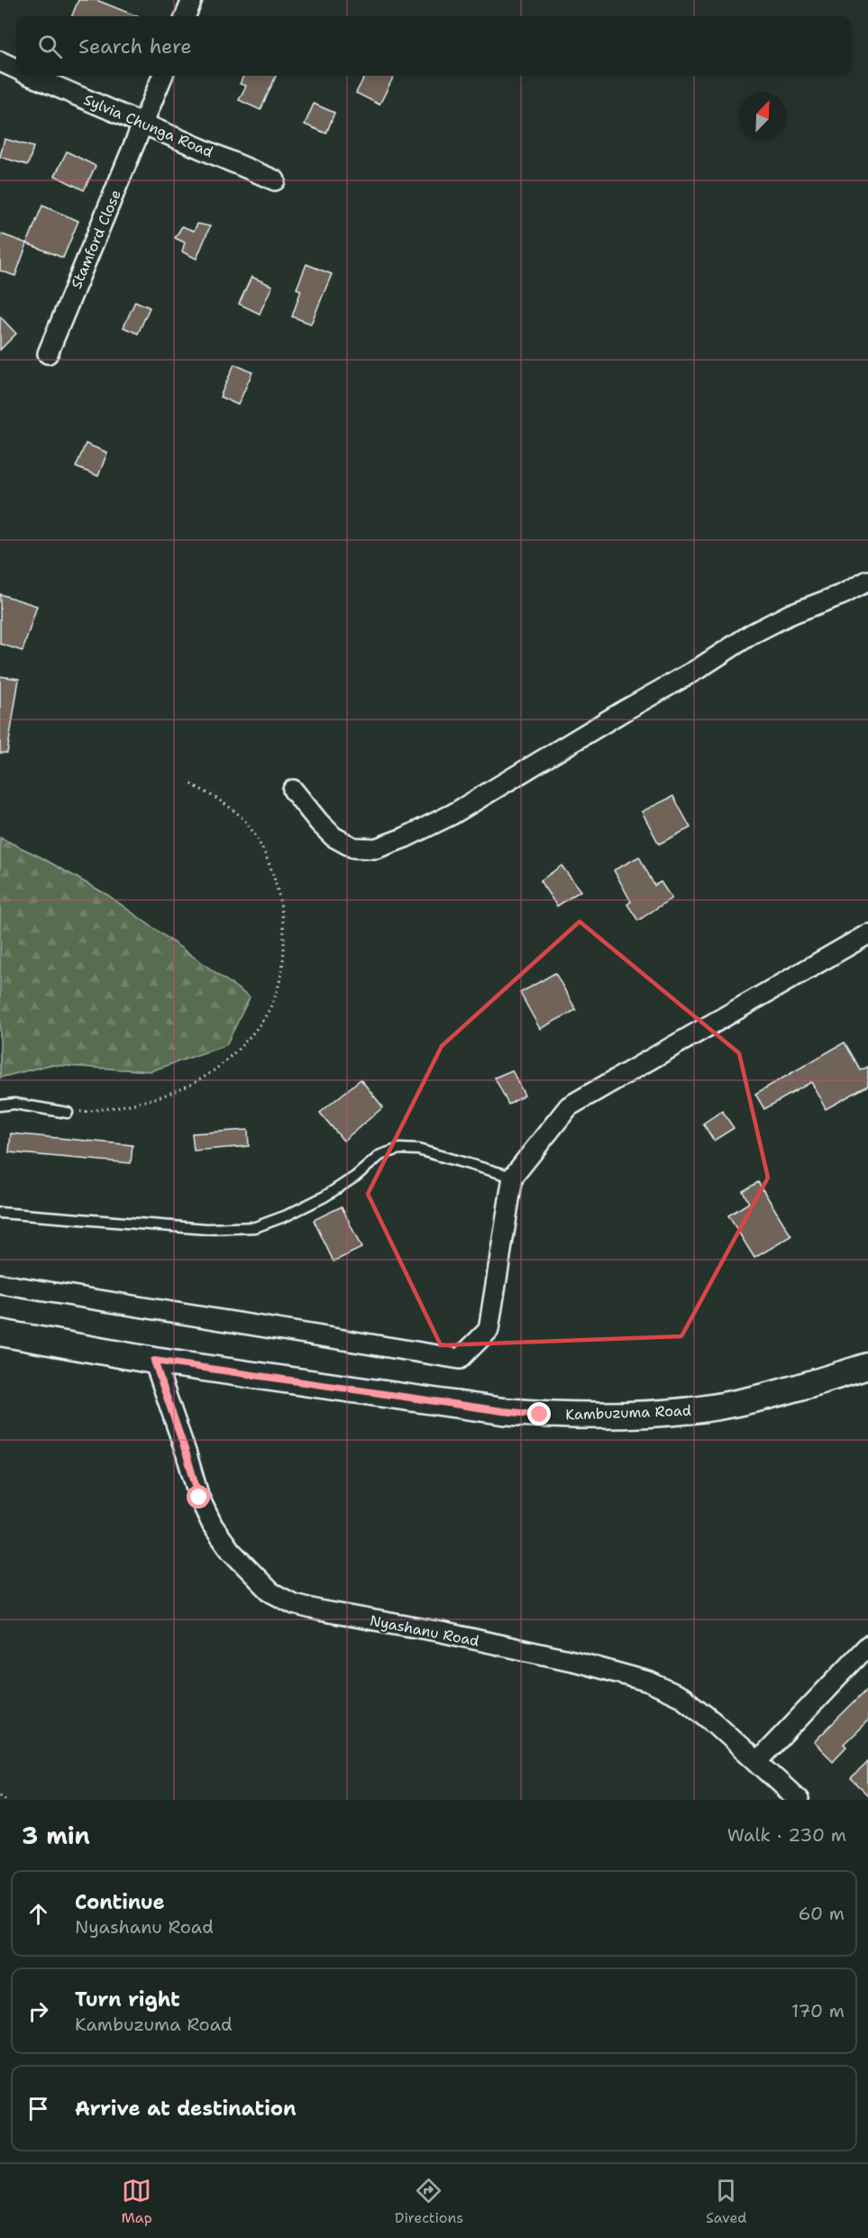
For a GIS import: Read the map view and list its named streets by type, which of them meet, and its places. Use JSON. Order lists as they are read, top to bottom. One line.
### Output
{"streets":{"main road":["Kambuzuma Road"],"street":["Sylvia Chunga Road","Stamford Close","Nyashanu Road"]},"crossings":[["Sylvia Chunga Road","Stamford Close"],["Kambuzuma Road","Nyashanu Road"]],"north":"top right","page":{"search":"Search here","heading":["3 min","Walk · 230 m"],"list":[["Continue","Nyashanu Road","60 m"],["Turn right","Kambuzuma Road","170 m"],"Arrive at destination"],"nav":["Map","Directions","Saved"]}}
